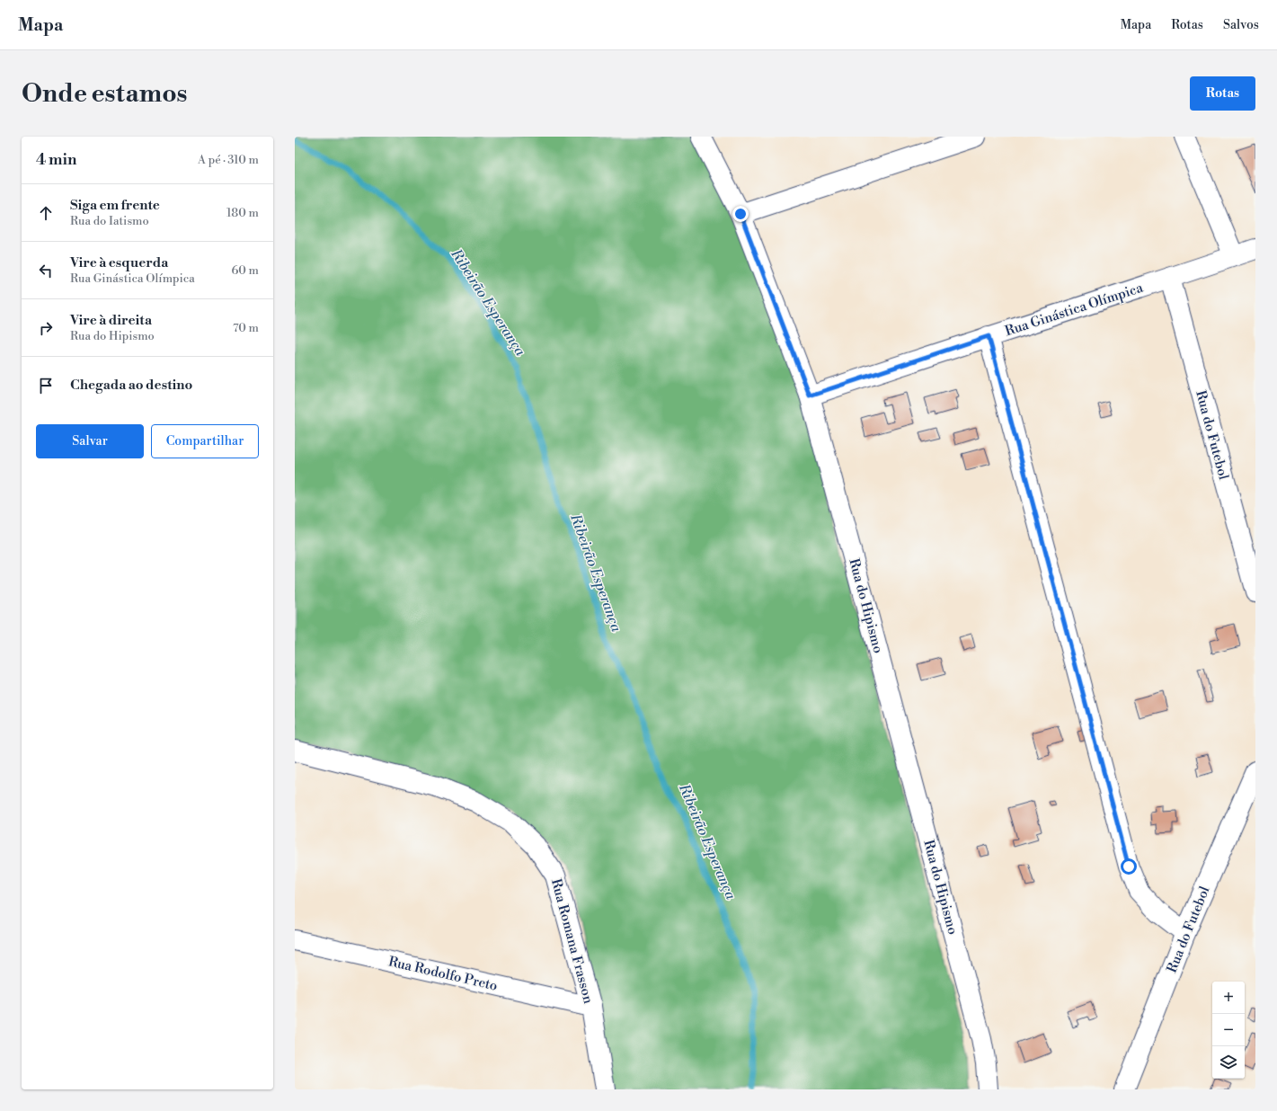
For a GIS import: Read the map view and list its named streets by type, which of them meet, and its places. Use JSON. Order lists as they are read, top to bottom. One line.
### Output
{"streets":{"street":["Rua Ginástica Olímpica","Rua do Futebol","Rua do Hipismo","Rua Romana Frasson","Rua Rodolfo Preto"]},"crossings":[["Rua Ginástica Olímpica","Rua do Futebol"],["Rua Ginástica Olímpica","Rua do Hipismo"],["Rua Romana Frasson","Rua Rodolfo Preto"]],"water":["Ribeirão Esperança"],"page":{"header":"Mapa","nav":["Mapa","Rotas","Salvos"],"buttons":["Rotas",["Salvar","Compartilhar"]],"title":"Onde estamos","heading":["4 min","A pé · 310 m"],"list":[["Siga em frente","Rua do Iatismo","180 m"],["Vire à esquerda","Rua Ginástica Olímpica","60 m"],["Vire à direita","Rua do Hipismo","70 m"],"Chegada ao destino"],"map_buttons":["+","−"]}}
